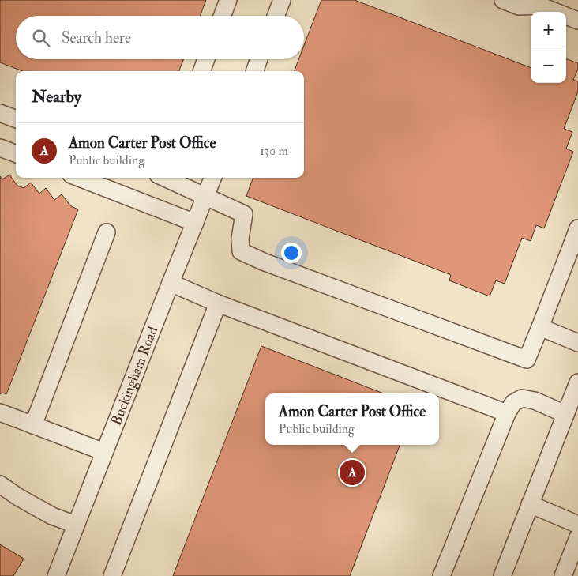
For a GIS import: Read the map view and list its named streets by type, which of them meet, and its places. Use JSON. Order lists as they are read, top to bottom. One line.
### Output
{"streets":{"street":["Buckingham Road"]},"page":{"map_buttons":["+","−"],"search":"Search here","heading":"Nearby","list":[{"mark":"A","name":"Amon Carter Post Office","note":"Public building","value":"130 m"}],"popup":["Amon Carter Post Office","Public building"],"pins":"A"}}
